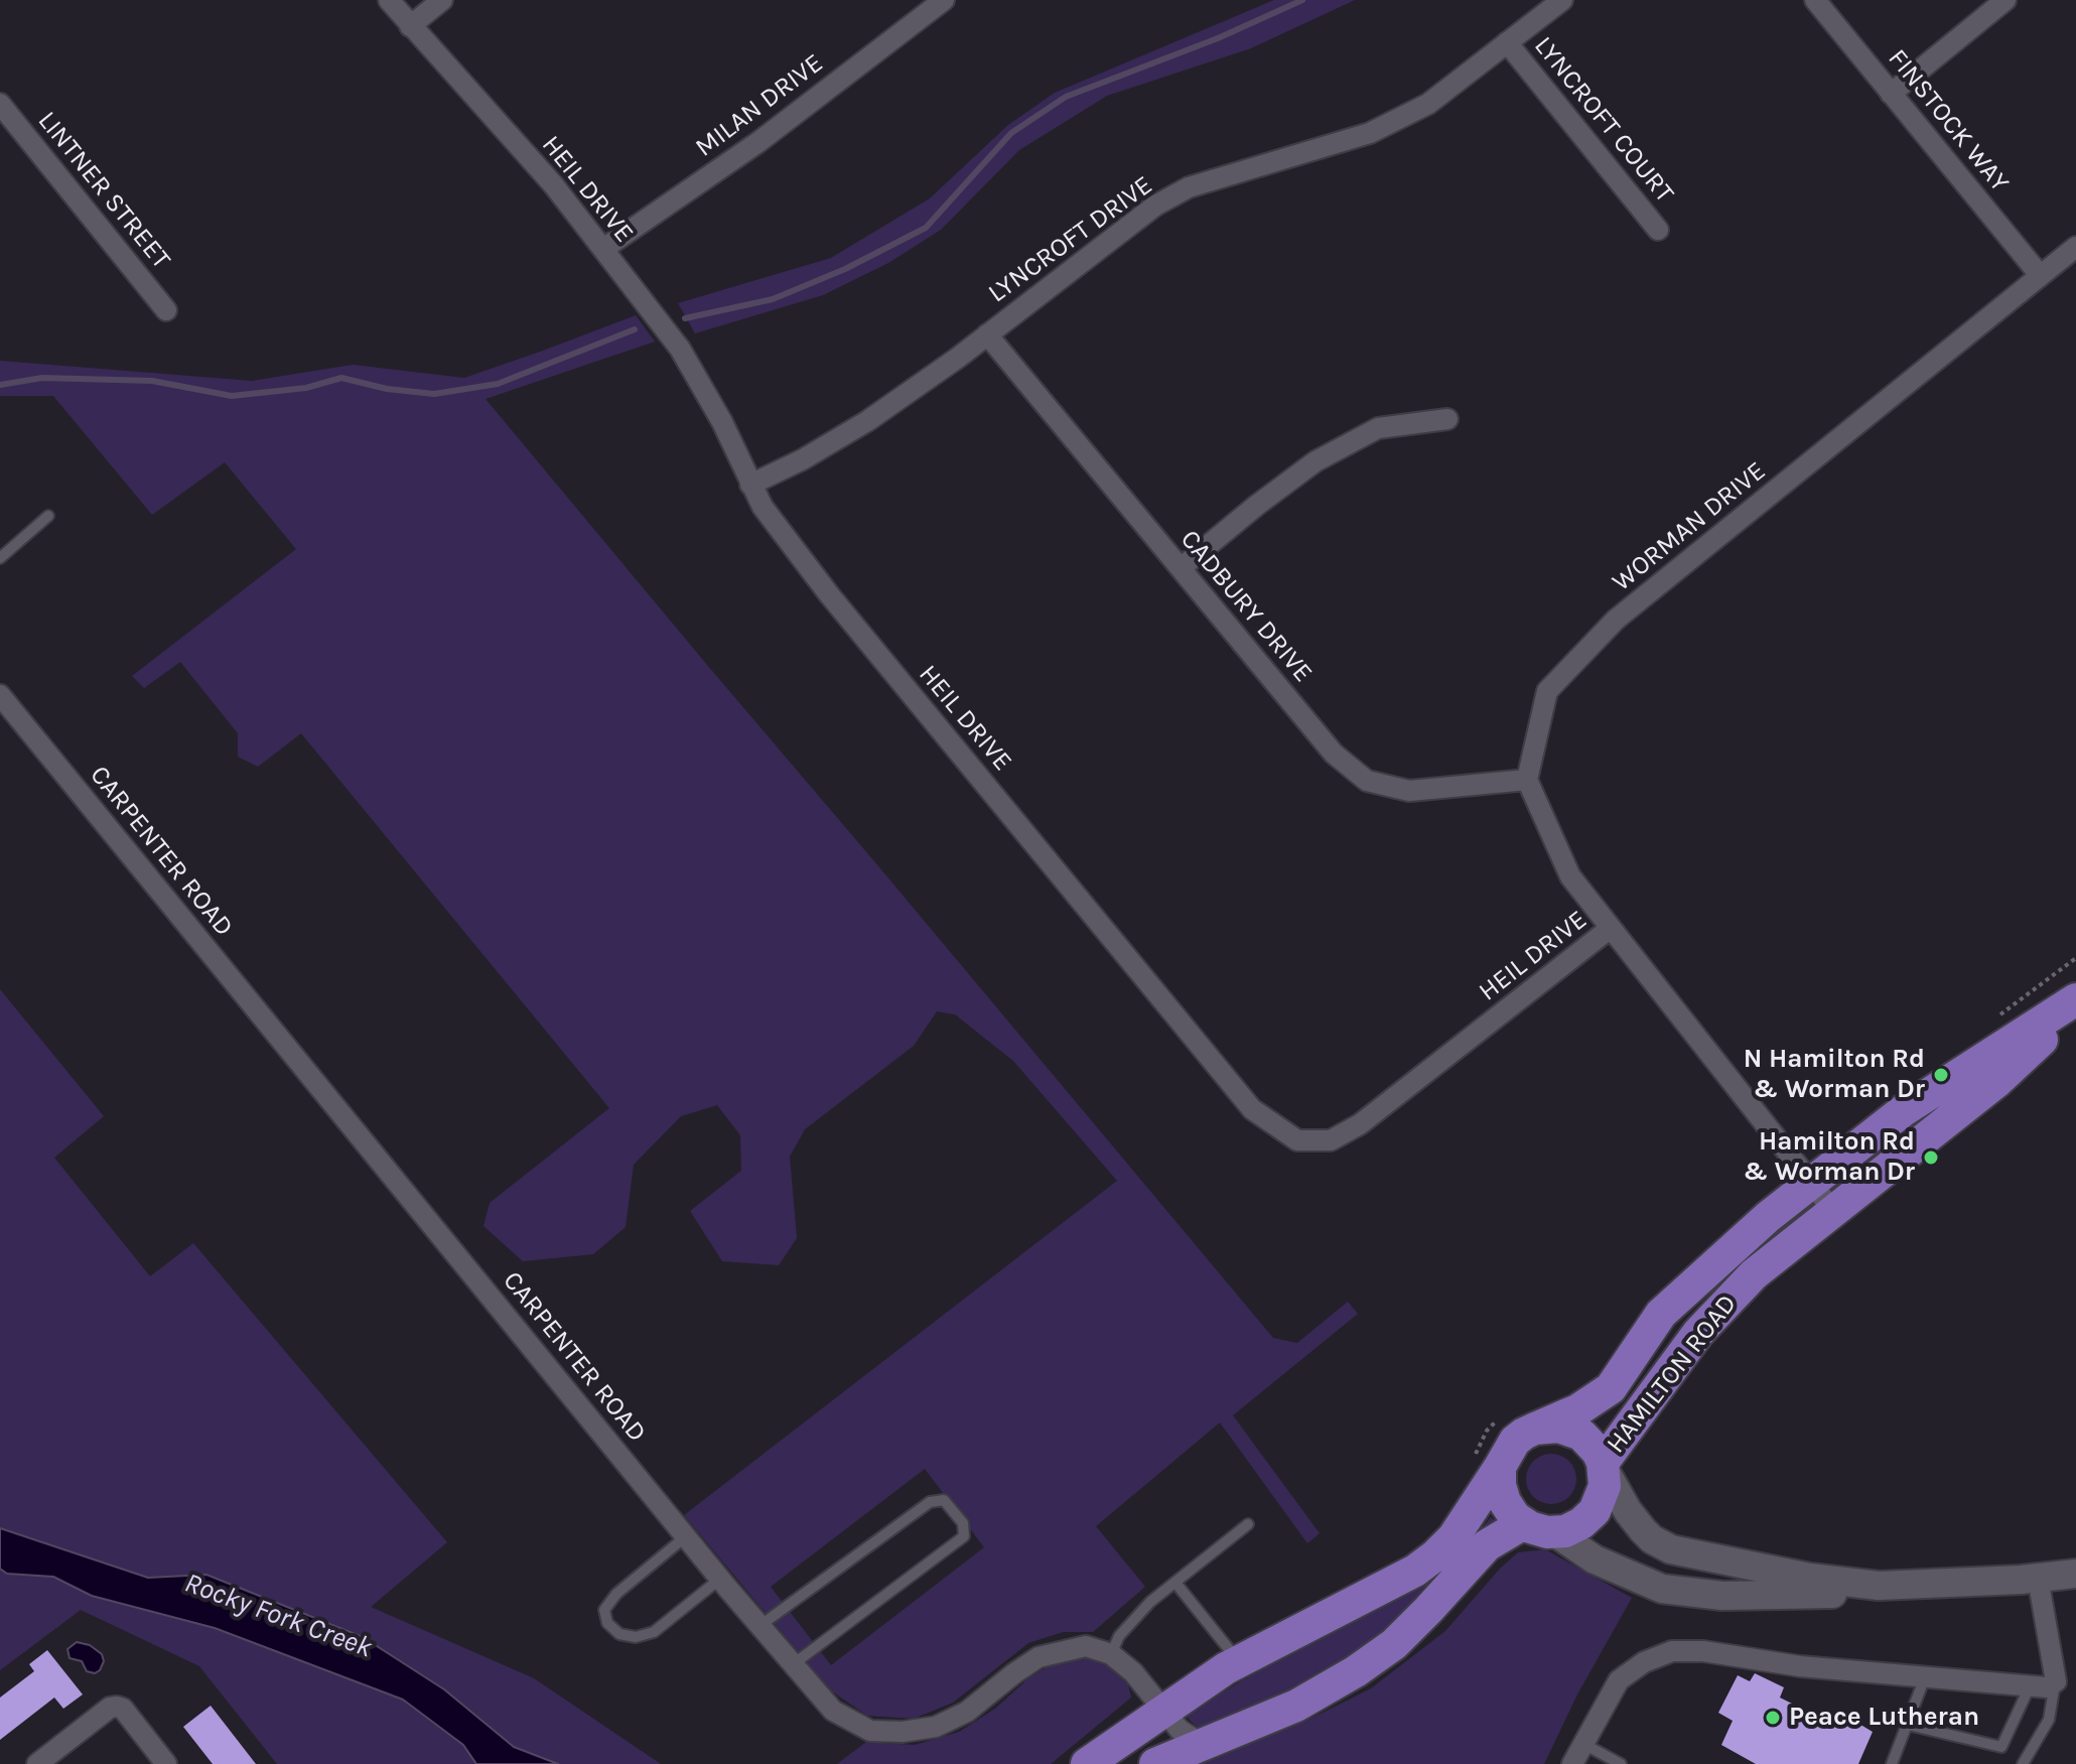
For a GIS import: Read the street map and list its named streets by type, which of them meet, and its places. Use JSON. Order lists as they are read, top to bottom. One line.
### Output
{"streets":{"main road":["HAMILTON ROAD"],"street":["MILAN DRIVE","LYNCROFT COURT","FINSTOCK WAY","HEIL DRIVE","LINTNER STREET","LYNCROFT DRIVE","WORMAN DRIVE","CADBURY DRIVE","CARPENTER ROAD"]},"crossings":[["MILAN DRIVE","HEIL DRIVE"],["LYNCROFT COURT","LYNCROFT DRIVE"],["FINSTOCK WAY","WORMAN DRIVE"],["HEIL DRIVE","LYNCROFT DRIVE"],["LYNCROFT DRIVE","CADBURY DRIVE"],["WORMAN DRIVE","CADBURY DRIVE"]],"water":["Rocky Fork Creek"],"places":["N Hamilton Rd & Worman Dr","Hamilton Rd & Worman Dr","Peace Lutheran"]}
